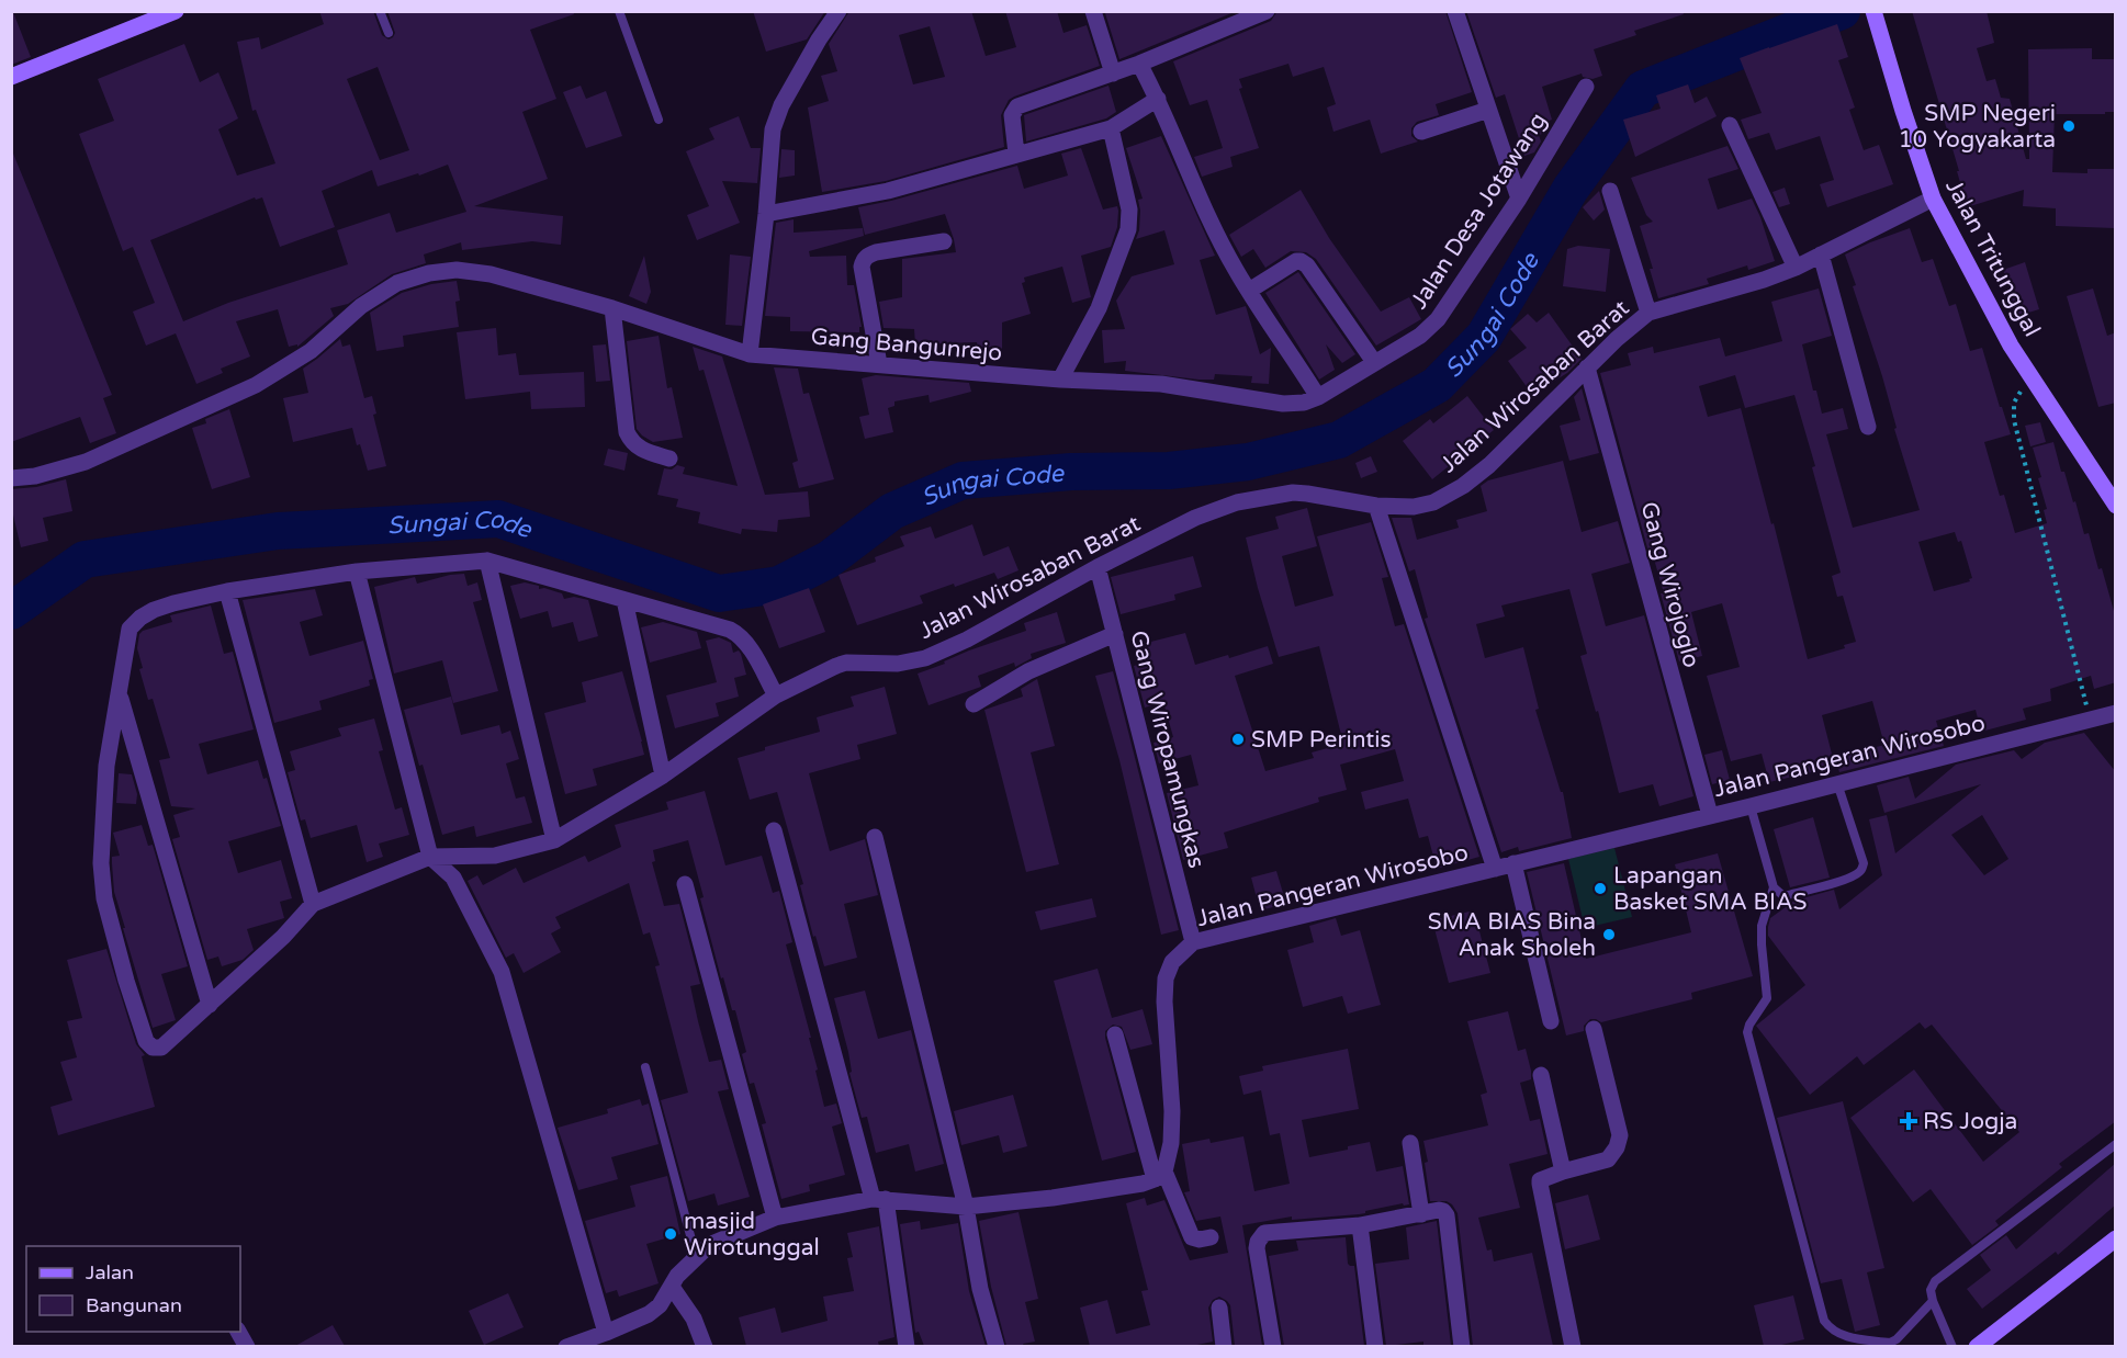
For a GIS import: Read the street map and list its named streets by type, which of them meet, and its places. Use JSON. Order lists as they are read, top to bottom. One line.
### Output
{"streets":{"main road":["Jalan Tritunggal"],"street":["Jalan Desa Jotawang","Gang Bangunrejo","Jalan Wirosaban Barat","Gang Wirojoglo","Gang Wiropamungkas","Jalan Pangeran Wirosobo"]},"crossings":[["Jalan Desa Jotawang","Gang Bangunrejo"],["Jalan Tritunggal","Jalan Wirosaban Barat"],["Jalan Wirosaban Barat","Gang Wirojoglo"],["Jalan Wirosaban Barat","Gang Wiropamungkas"],["Gang Wirojoglo","Jalan Pangeran Wirosobo"],["Gang Wiropamungkas","Jalan Pangeran Wirosobo"]],"water":["Sungai Code"],"places":{"other":["SMP Negeri 10 Yogyakarta","SMP Perintis","Lapangan Basket SMA BIAS","SMA BIAS Bina Anak Sholeh","masjid Wirotunggal"],"health":["RS Jogja"]},"legend":["Jalan","Bangunan"]}
